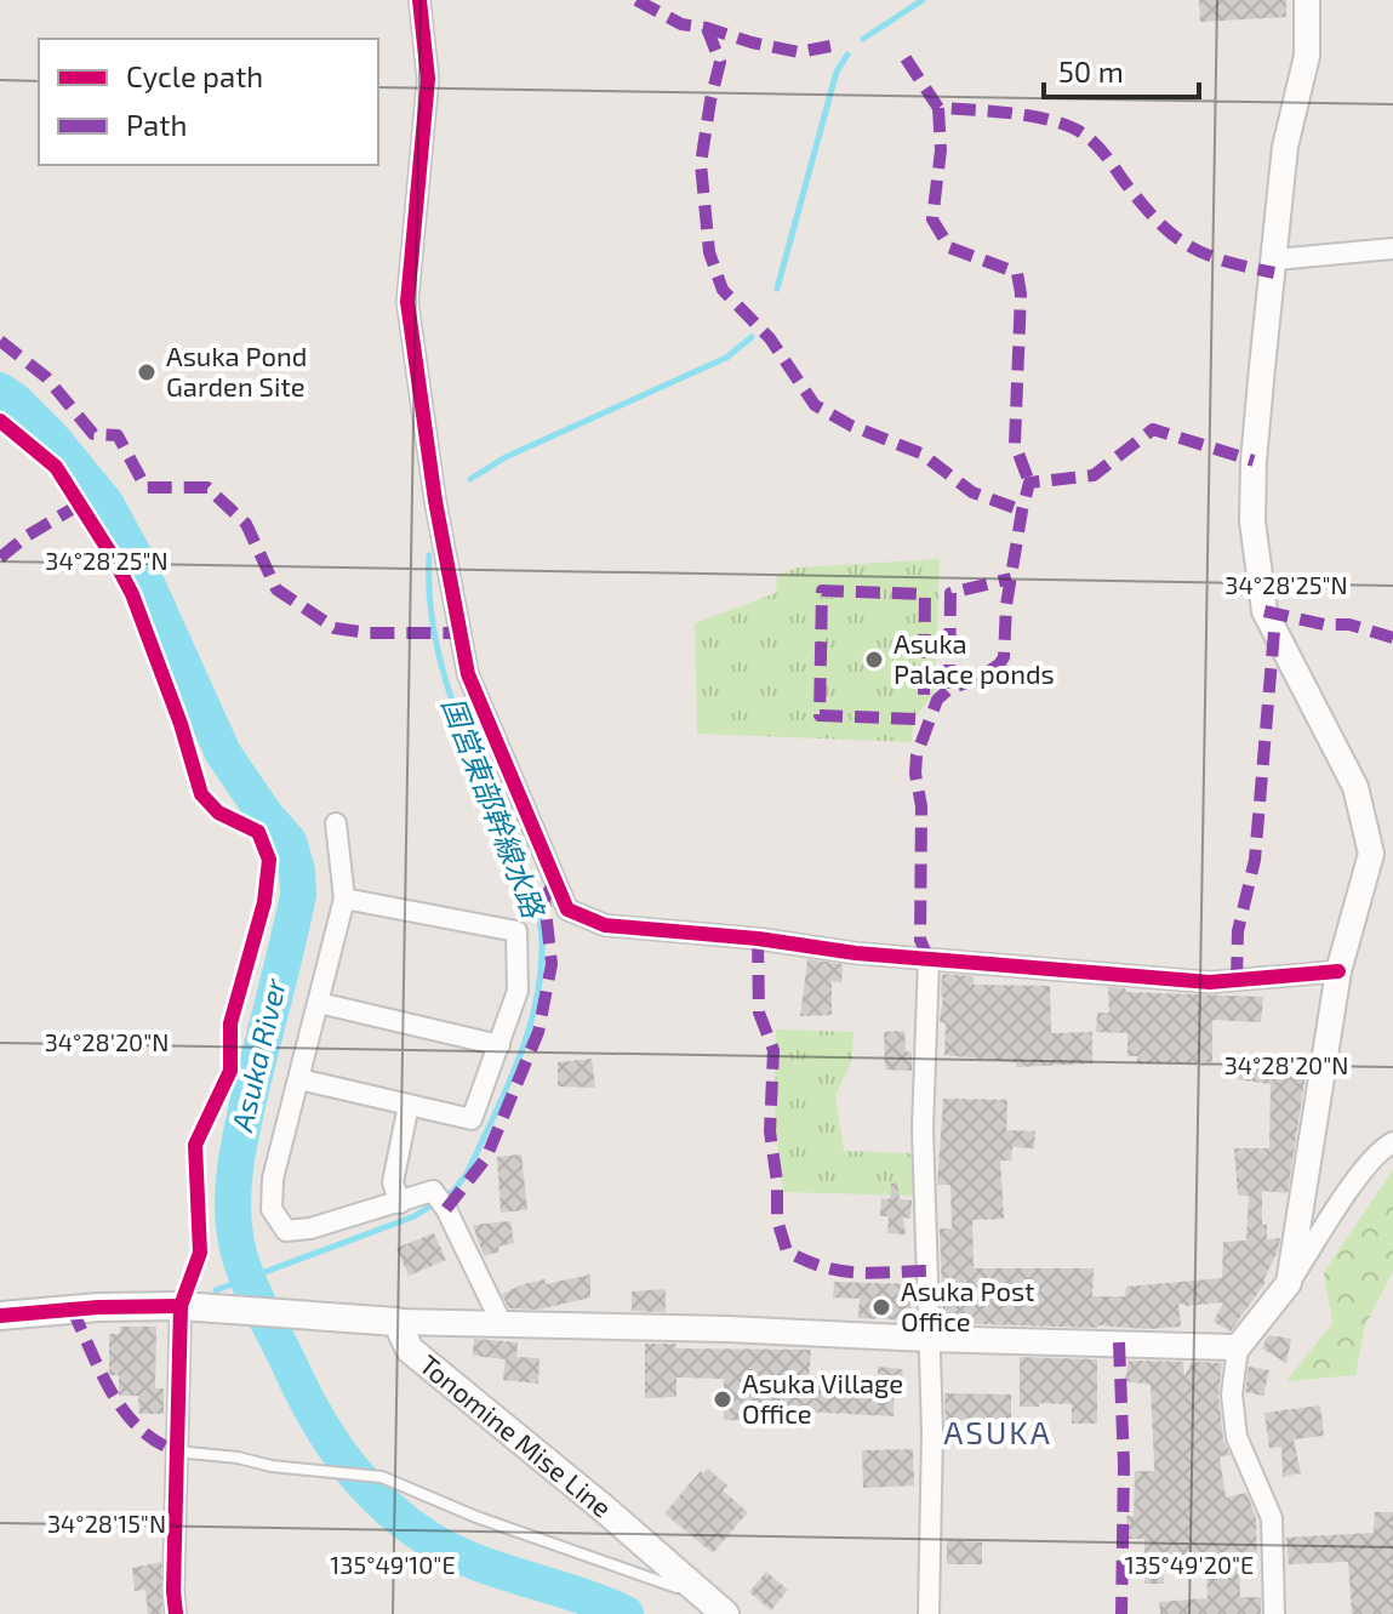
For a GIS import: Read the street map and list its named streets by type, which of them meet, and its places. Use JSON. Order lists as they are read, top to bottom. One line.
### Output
{"streets":{"main road":["Tonomine Mise Line"]},"districts":["ASUKA"],"water":["国営東部幹線水路","Asuka River"],"places":["Asuka Pond Garden Site","Asuka Palace ponds","Asuka Post Office","Asuka Village Office"],"legend":["Cycle path","Path"],"scale_bar":"50 m","coordinates":["34°28'25\"N","34°28'20\"N","34°28'15\"N","135°49'10\"E","135°49'20\"E"]}
